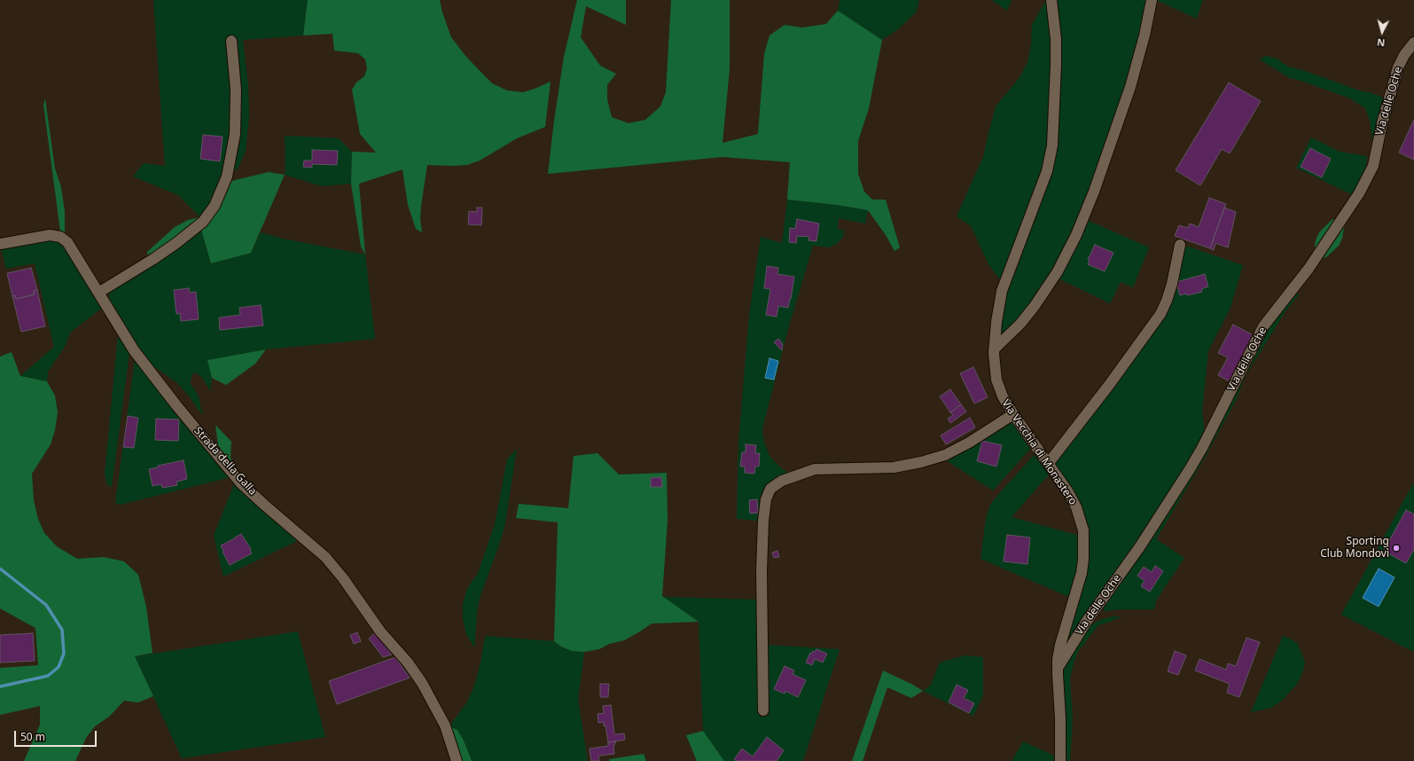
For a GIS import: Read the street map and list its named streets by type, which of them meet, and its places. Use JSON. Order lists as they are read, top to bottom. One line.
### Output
{"streets":{"street":["Via delle Oche","Via Vecchia di Monastero","Strada della Galla"]},"crossings":[["Via delle Oche","Via Vecchia di Monastero"]],"places":["Sporting Club Mondovì"],"scale_bar":"50 m","north":"bottom"}
